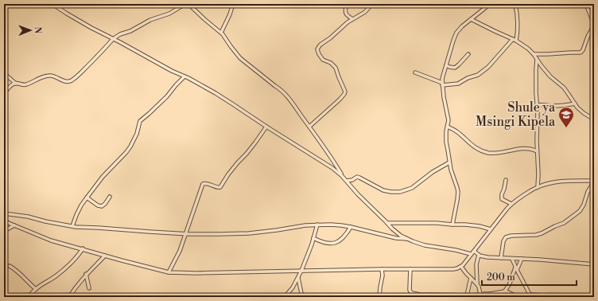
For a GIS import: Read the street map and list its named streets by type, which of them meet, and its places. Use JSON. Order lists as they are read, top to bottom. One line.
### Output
{"places":{"school or university":["Shule ya Msingi Kipela"]},"scale_bar":"200 m","north":"right"}
